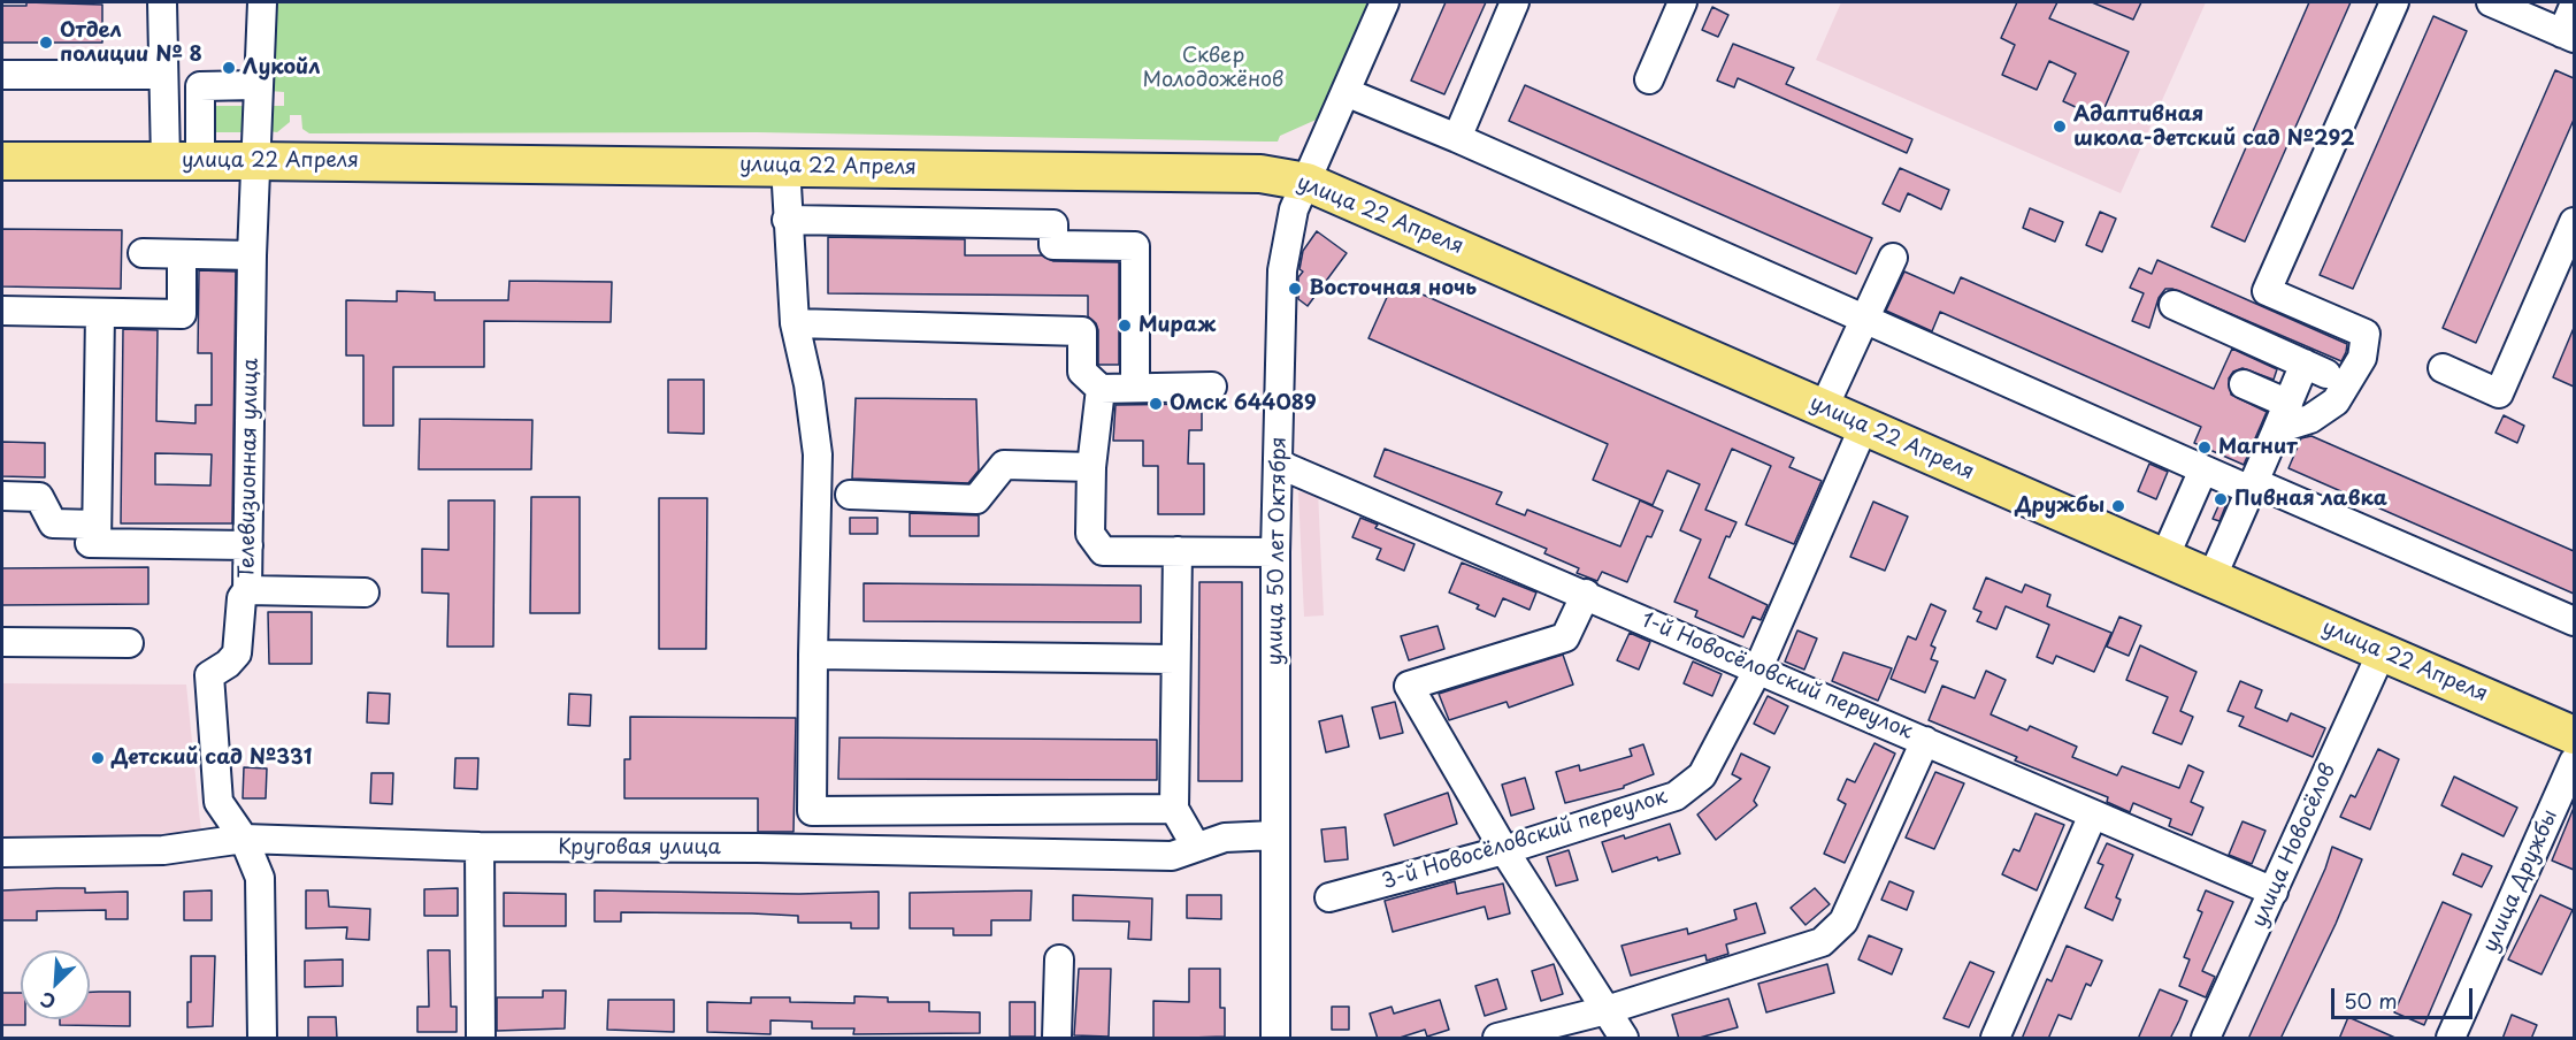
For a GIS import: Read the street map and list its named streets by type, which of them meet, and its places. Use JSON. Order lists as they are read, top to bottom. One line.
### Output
{"streets":{"main road":["улица 22 Апреля"],"street":["Телевизионная улица","улица 50 лет Октября","1-й Новосёловский переулок","3-й Новосёловский переулок","улица Новосёлов","Круговая улица","улица Дружбы"]},"crossings":[["улица 22 Апреля","Телевизионная улица"],["улица 22 Апреля","улица 50 лет Октября"],["улица 22 Апреля","3-й Новосёловский переулок"],["улица 22 Апреля","улица Новосёлов"],["Телевизионная улица","Круговая улица"],["улица 50 лет Октября","1-й Новосёловский переулок"],["улица 50 лет Октября","Круговая улица"],["1-й Новосёловский переулок","3-й Новосёловский переулок"],["1-й Новосёловский переулок","улица Новосёлов"]],"parks":["Сквер Молодожёнов"],"places":["Отдел полиции № 8","Лукойл","Адаптивная школа-детский сад №292","Восточная ночь","Мираж","Омск 644089","Магнит","Пивная лавка","Дружбы","Детский сад №331"],"scale_bar":"50 m","north":"bottom left"}
